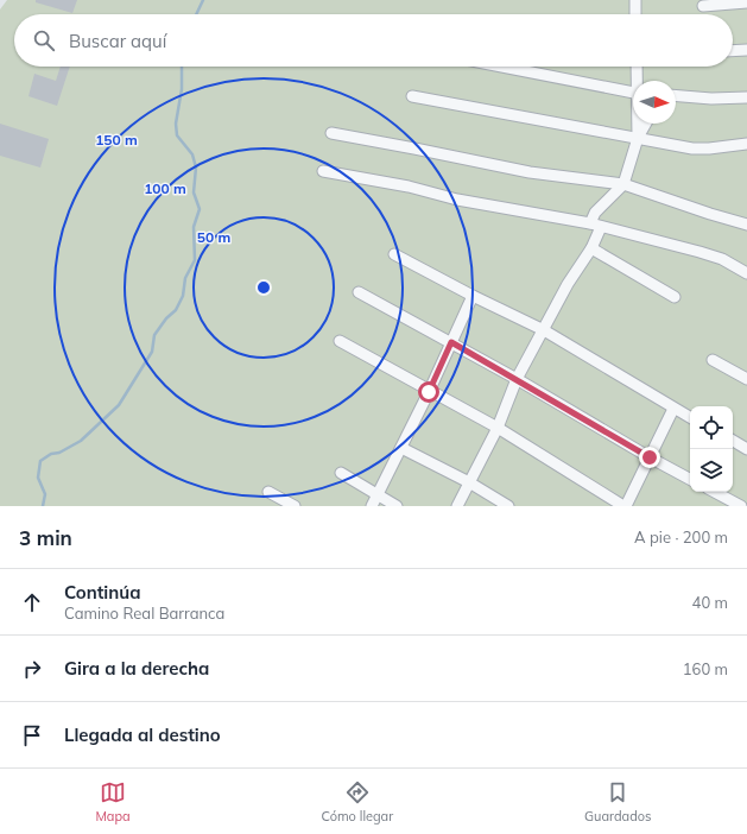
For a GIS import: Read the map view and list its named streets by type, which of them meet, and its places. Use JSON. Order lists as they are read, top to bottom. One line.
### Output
{"north":"right","page":{"search":"Buscar aquí","heading":["3 min","A pie · 200 m"],"list":[["Continúa","Camino Real Barranca","40 m"],["Gira a la derecha","160 m"],"Llegada al destino"],"nav":["Mapa","Cómo llegar","Guardados"]},"rings":["150 m","100 m","50 m"]}
